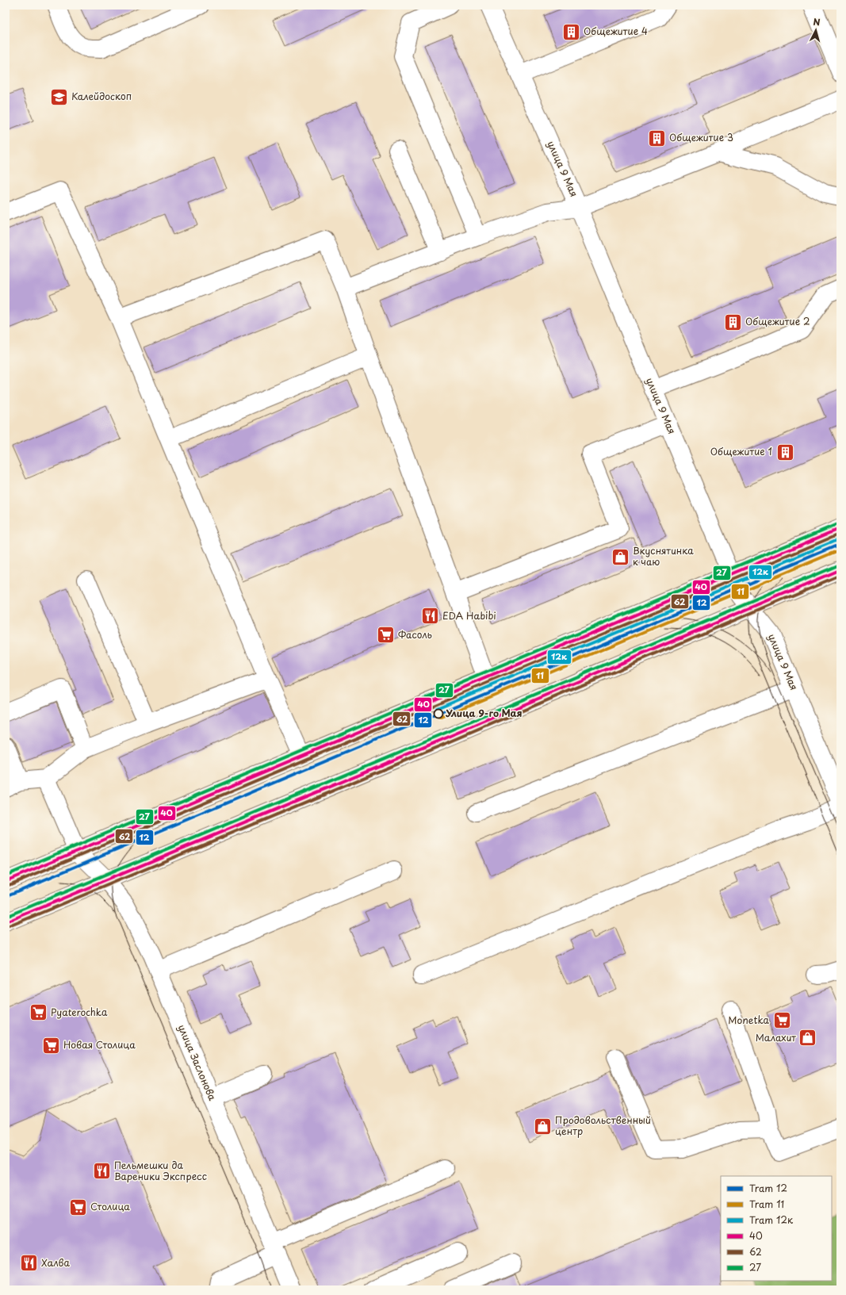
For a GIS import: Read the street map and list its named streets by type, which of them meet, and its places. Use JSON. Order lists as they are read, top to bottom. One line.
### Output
{"streets":{"main road":["улица 9 Мая","улица Заслонова"]},"places":{"building":["Общежитие 4","Общежитие 3","Общежитие 2","Общежитие 1"],"school or university":["Калейдоскоп"],"shop":["Вкуснятинка к чаю","Малахит","Продовольственный центр"],"restaurant":["EDA Habibi","Пельмешки да Вареники Экспресс","Халва"],"supermarket":["Фасоль","Pyaterochka","Monetka","Новая Столица","Столица"],"other":["Улица 9-го Мая"]},"lines":["transit line 27","transit line 40","transit line 62","tram line 12к","tram line 12","tram line 11"],"legend":["Tram 12","Tram 11","Tram 12к","40","62","27"],"north":"top"}
